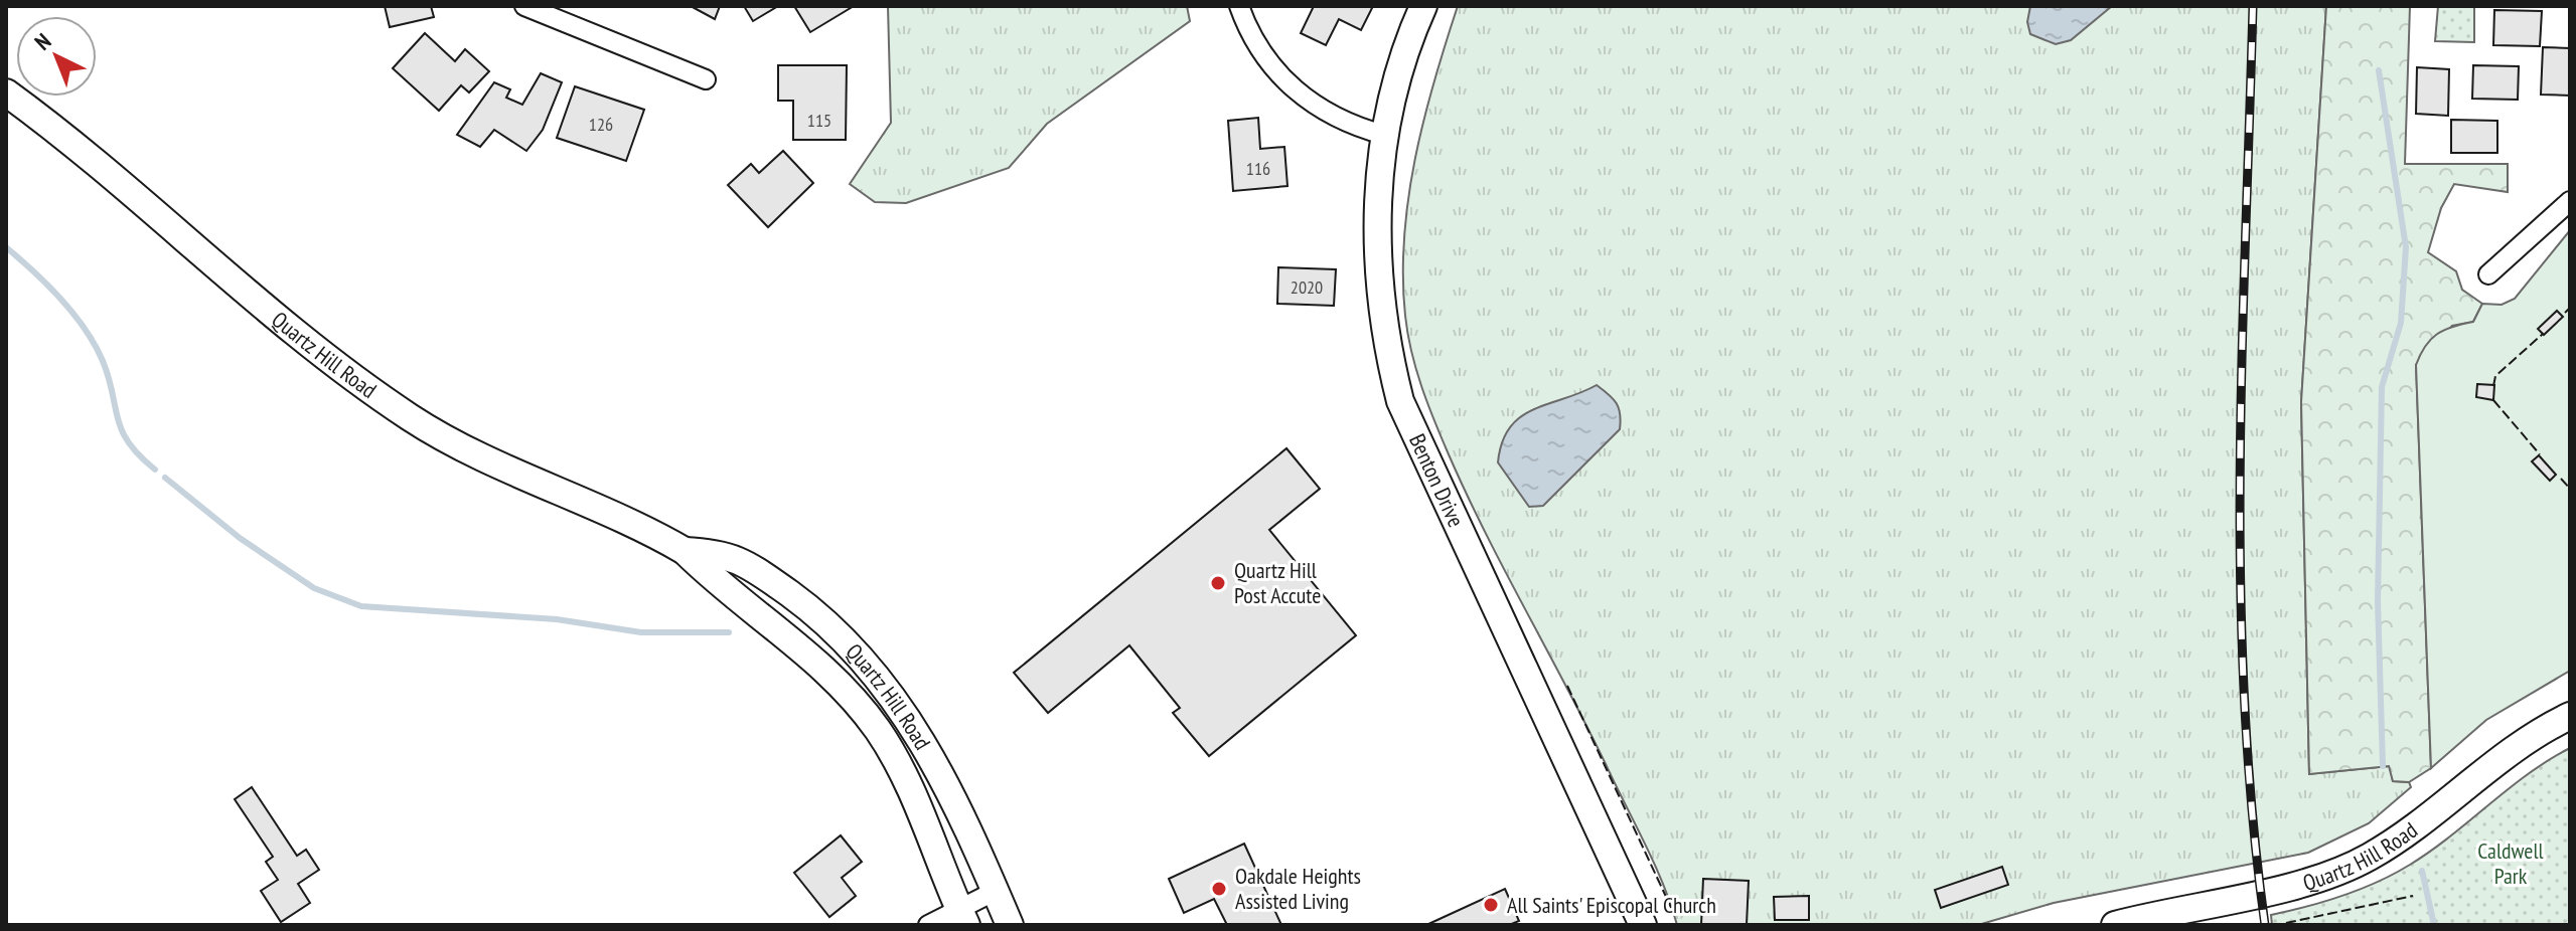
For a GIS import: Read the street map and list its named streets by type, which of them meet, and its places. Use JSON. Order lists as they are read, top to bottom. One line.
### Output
{"streets":{"street":["Quartz Hill Road","Benton Drive"]},"parks":["Caldwell Park"],"places":["Quartz Hill Post Accute","Oakdale Heights Assisted Living","All Saints' Episcopal Church"],"house_numbers":["115","126","116","2020"],"north":"top left"}
